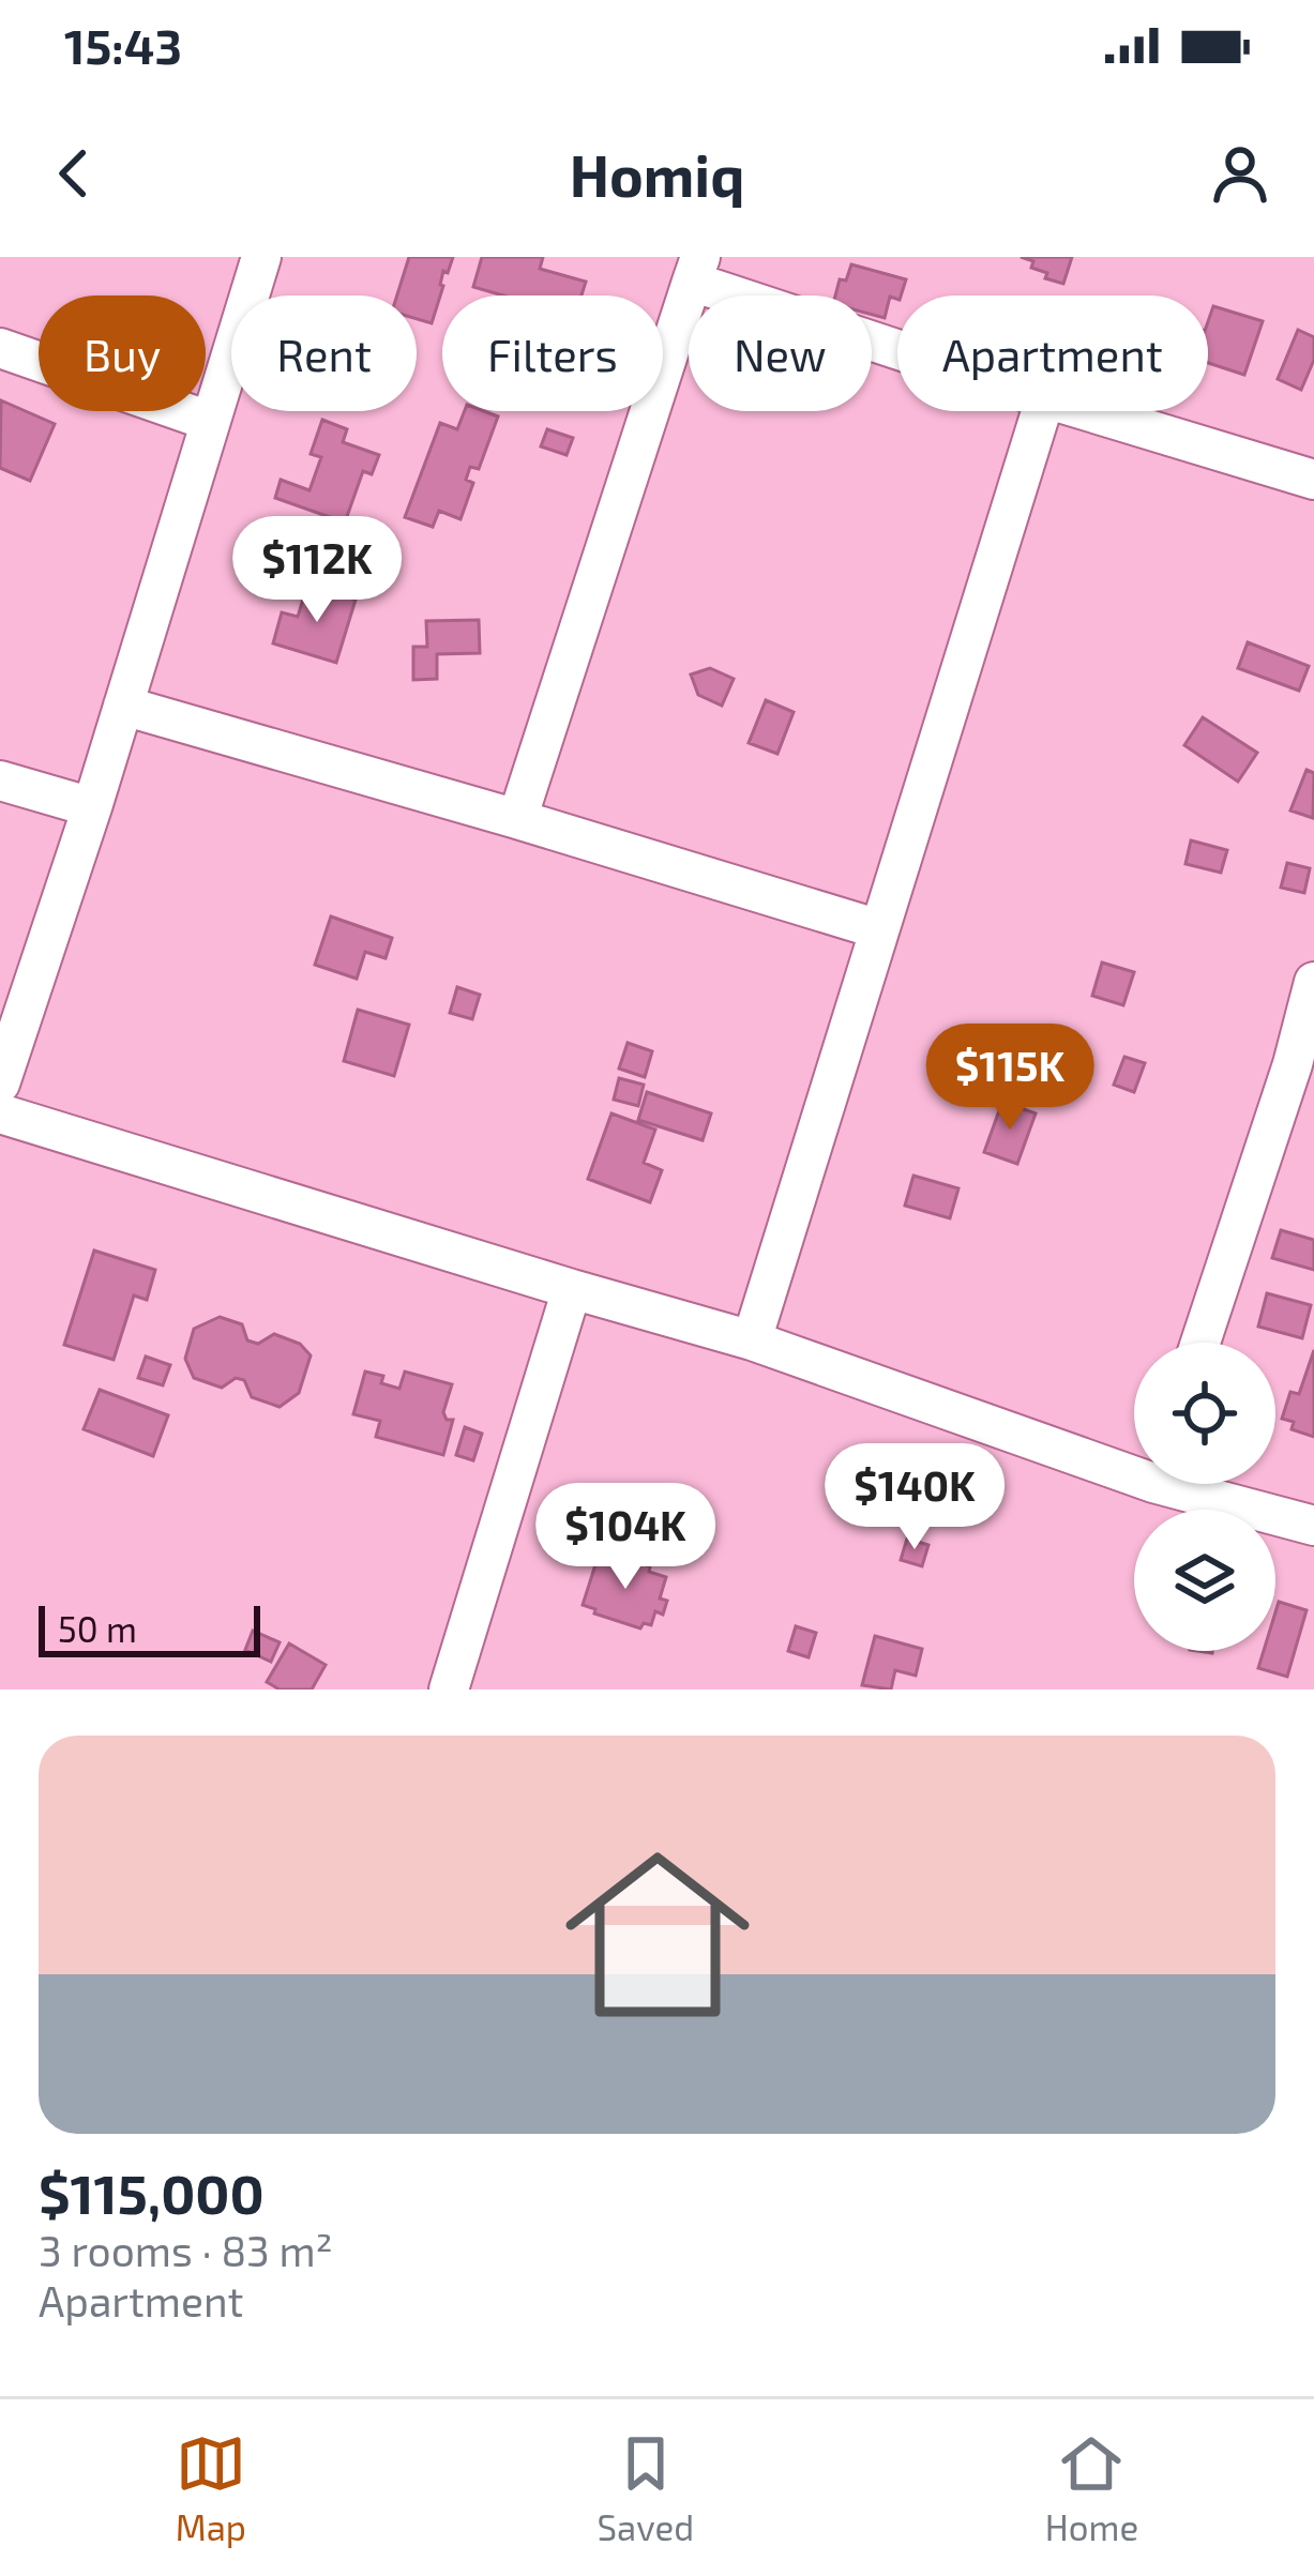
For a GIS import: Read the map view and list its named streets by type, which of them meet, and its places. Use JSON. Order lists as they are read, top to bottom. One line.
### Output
{"scale_bar":"50 m","page":{"status":"15:43","header":"Homiq","chip":["Buy","Rent","Filters","New","Apartment"],"price":["$112K","$115K","$140K","$104K"],"scale":"50 m","list":[{"name":"$115,000","note":"3 rooms · 83 m² · Apartment"}],"tabs":["Map","Saved","Home"]}}
